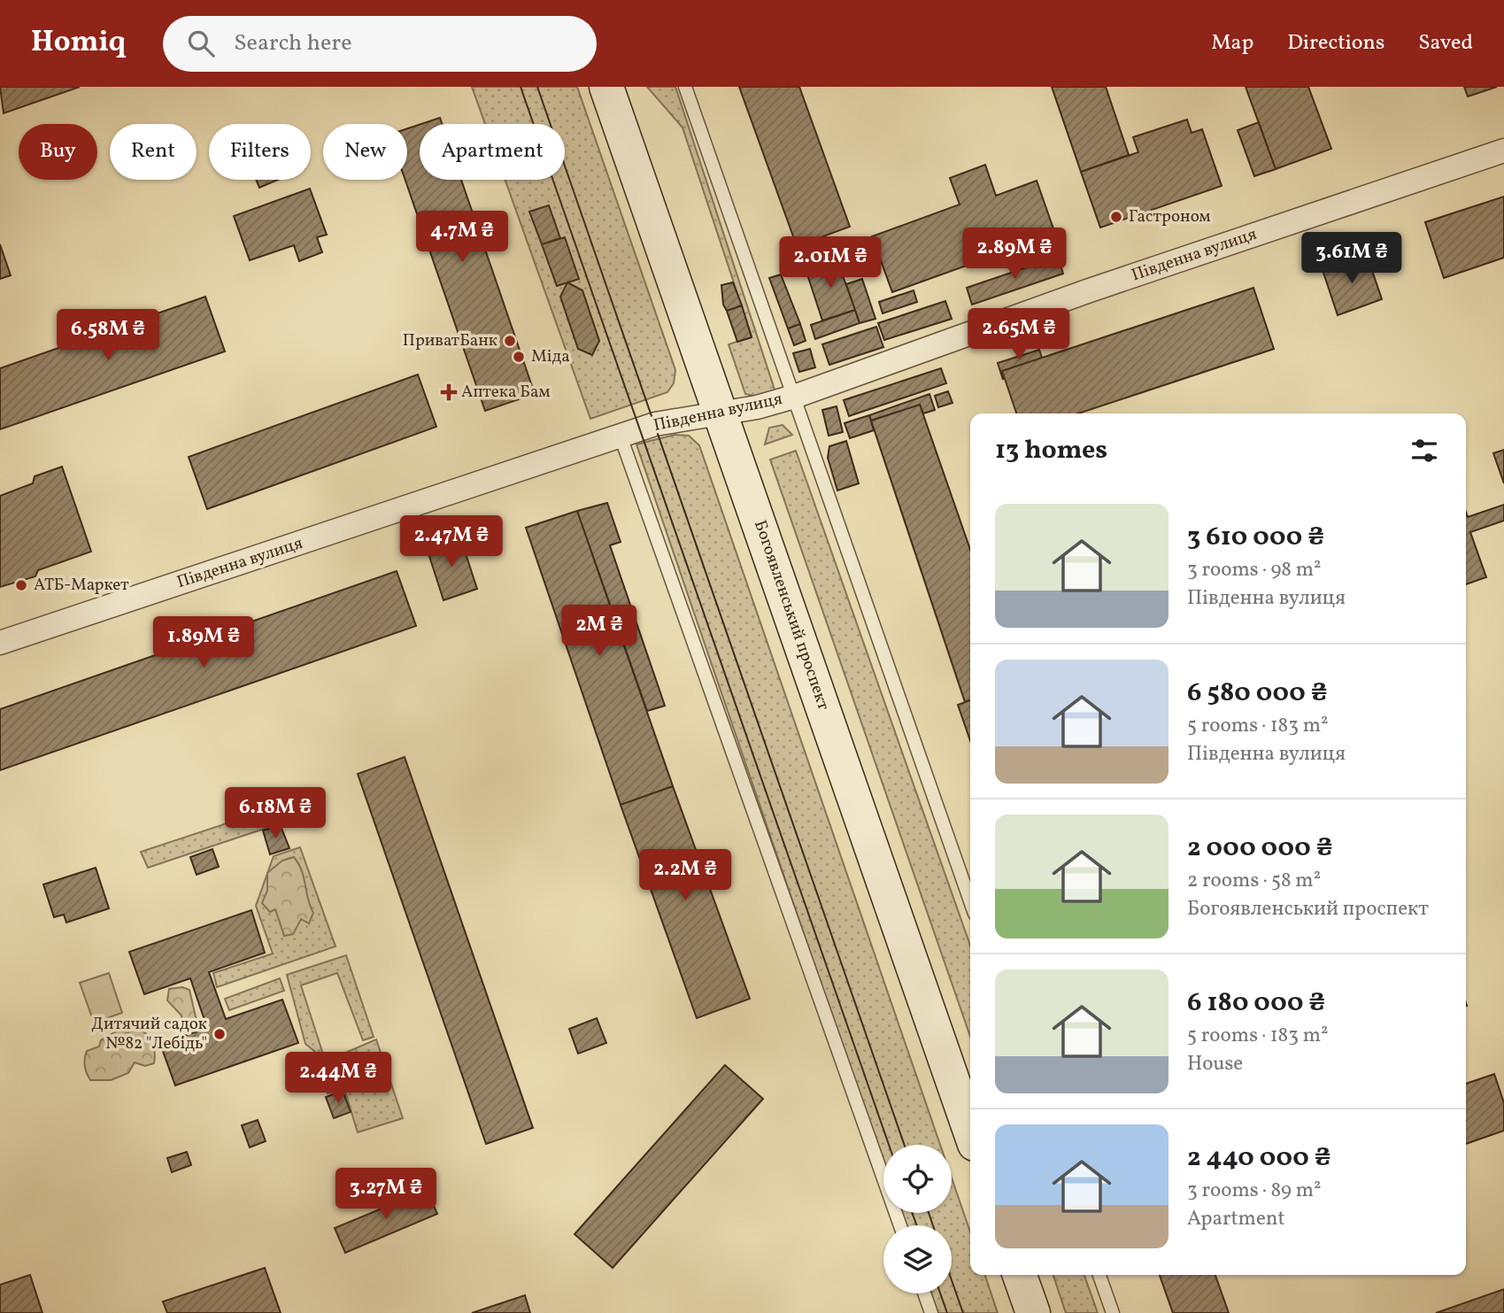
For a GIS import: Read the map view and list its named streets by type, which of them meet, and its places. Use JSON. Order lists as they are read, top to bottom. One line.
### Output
{"streets":{"main road":["Богоявленський проспект"],"street":["Південна вулиця"]},"crossings":[["Південна вулиця","Богоявленський проспект"]],"places":{"other":["Гастроном","ПриватБанк","Міда","АТБ-Маркет","Дитячий садок №82 \"Лебідь\""],"health":["Аптека Бам"]},"page":{"header":"Homiq","search":"Search here","nav":["Map","Directions","Saved"],"chip":["Buy","Rent","Filters","New","Apartment"],"price":["4.7M ₴","2.89M ₴","3.61M ₴","2.01M ₴","2.65M ₴","6.58M ₴","2.47M ₴","2M ₴","1.89M ₴","6.18M ₴","2.2M ₴","2.44M ₴","3.27M ₴"],"heading":"13 homes","list":[{"name":"3 610 000 ₴","note":"3 rooms · 98 m² · Південна вулиця"},{"name":"6 580 000 ₴","note":"5 rooms · 183 m² · Південна вулиця"},{"name":"2 000 000 ₴","note":"2 rooms · 58 m² · Богоявленський проспект"},{"name":"6 180 000 ₴","note":"5 rooms · 183 m² · House"},{"name":"2 440 000 ₴","note":"3 rooms · 89 m² · Apartment"}]}}
